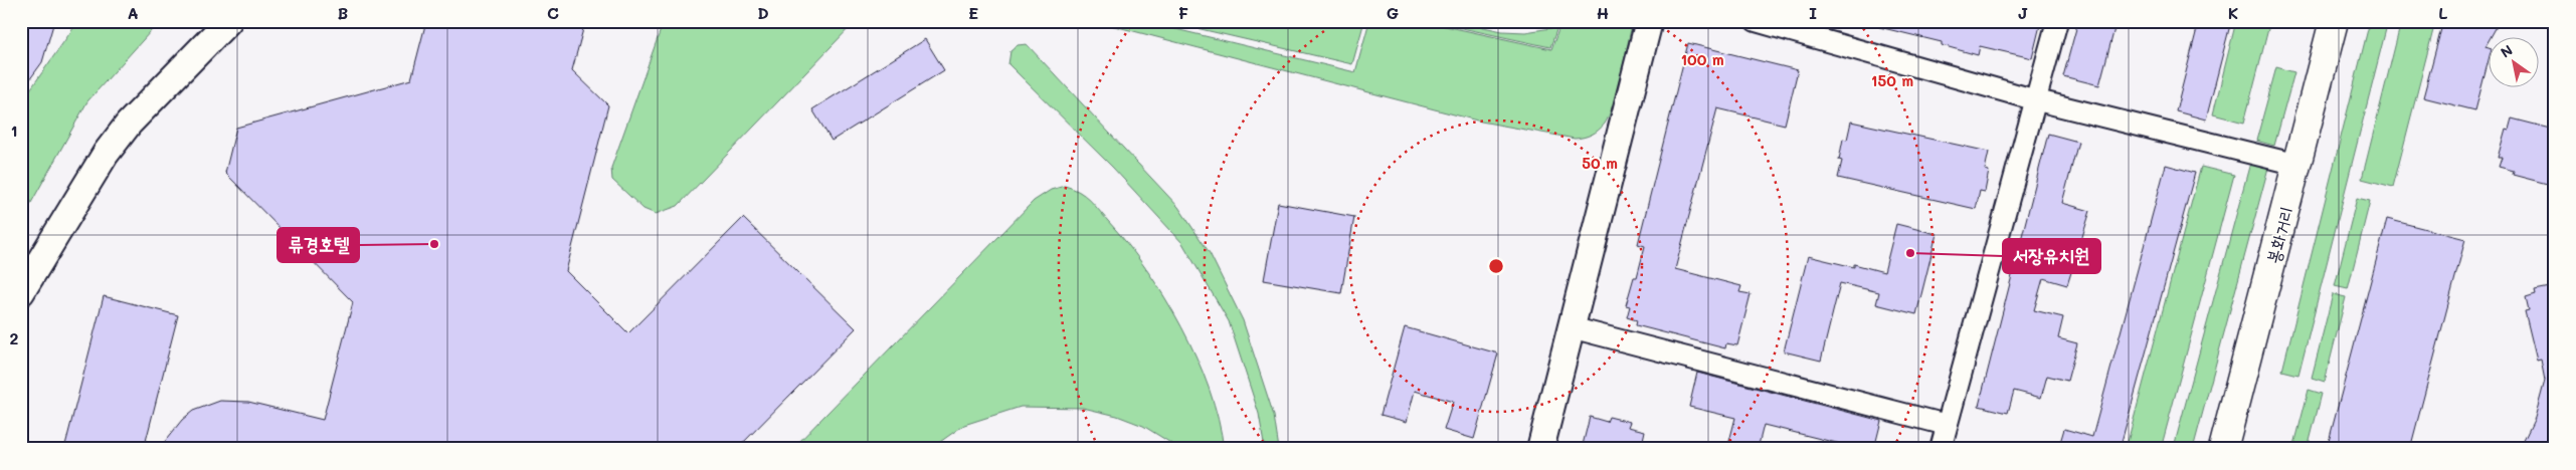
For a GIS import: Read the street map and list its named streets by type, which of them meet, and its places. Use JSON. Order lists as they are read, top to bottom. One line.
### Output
{"streets":{"main road":["봉화거리"]},"places":["류경호텔","서장유치원"],"north":"top left","grid":{"columns":["A","B","C","D","E","F","G","H","I","J","K","L"],"rows":["1","2"]},"rings":["100 m","150 m","50 m"]}
